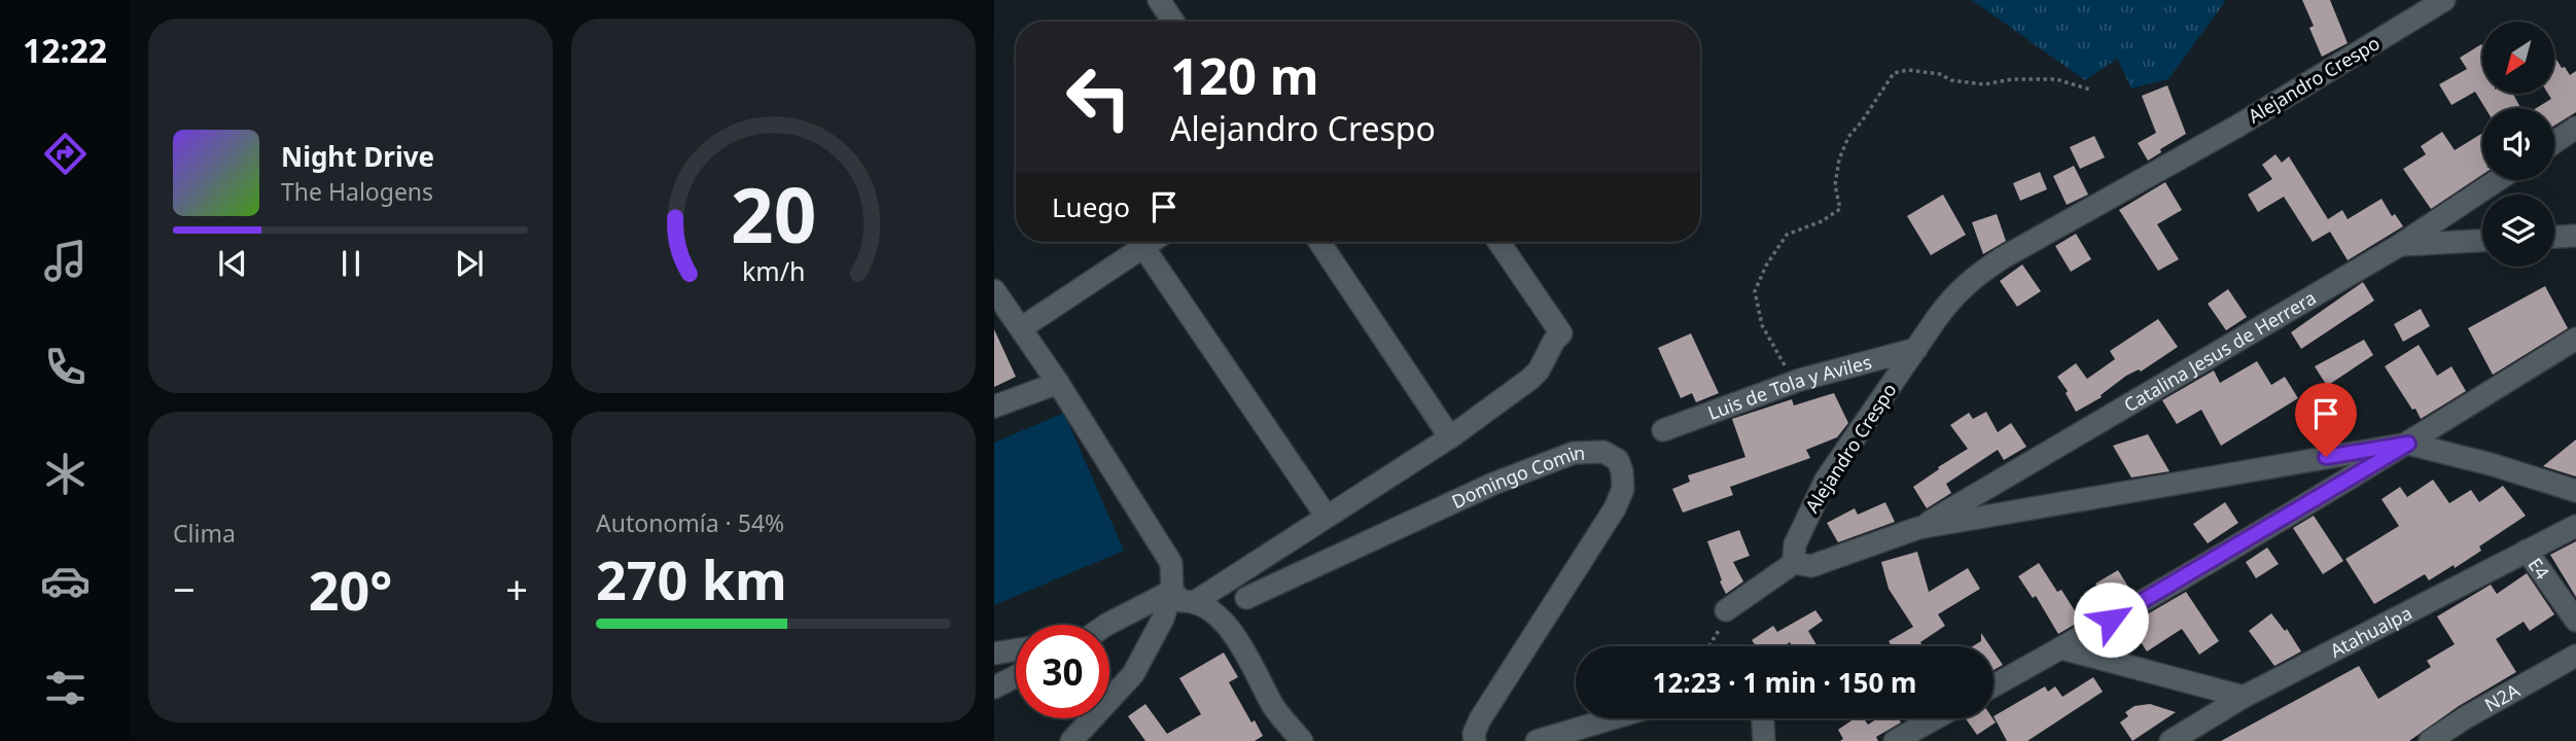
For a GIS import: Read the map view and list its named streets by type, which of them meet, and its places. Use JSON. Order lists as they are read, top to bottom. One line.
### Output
{"streets":{"street":["Alejandro Crespo","Catalina Jesus de Herrera","Luis de Tola y Aviles","Domingo Comin","E4","Atahualpa","N2A"]},"crossings":[["Alejandro Crespo","Luis de Tola y Aviles"],["E4","Atahualpa"]],"north":"bottom left","page":{"tabs":"12:22","turn":["120 m","Alejandro Crespo"],"song":["Night Drive","The Halogens"],"then":"Luego","tile":["Clima",["Autonomía · 54%","270 km"]],"heat":["−","20°","+"],"limit":"30","trip":"12:23 · 1 min · 150 m","gauge":["20","km/h"]}}
